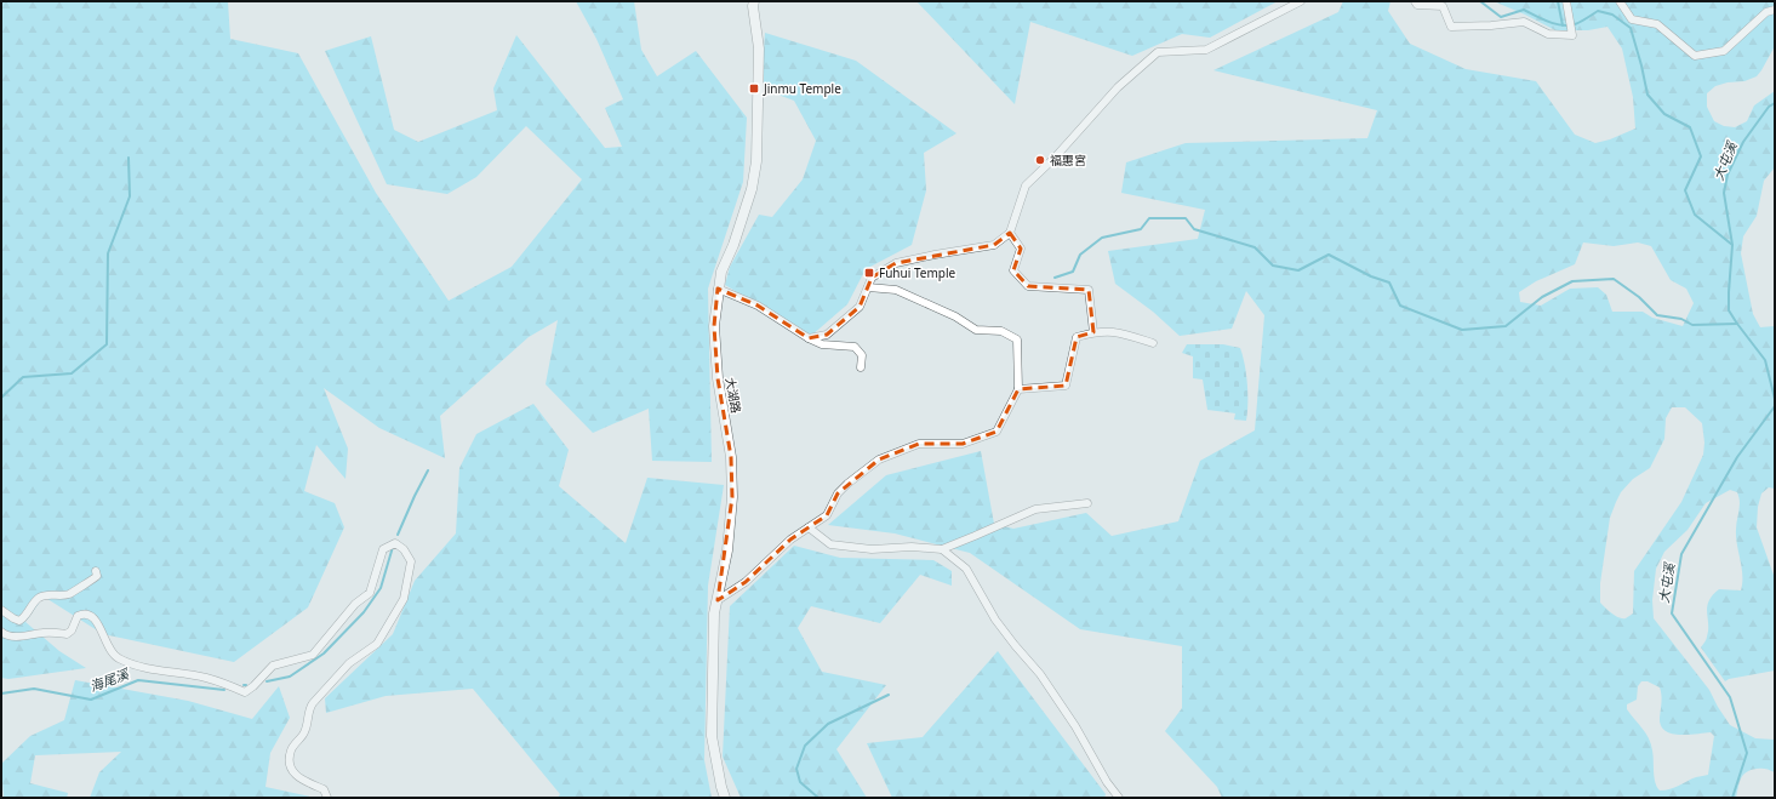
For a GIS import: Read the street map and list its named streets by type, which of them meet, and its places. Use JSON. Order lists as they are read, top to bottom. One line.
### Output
{"streets":{"street":["大湖路"]},"water":["大屯溪","海尾溪"],"places":{"transit":["Jinmu Temple","Fuhui Temple"],"other":["福惠宮"]}}
